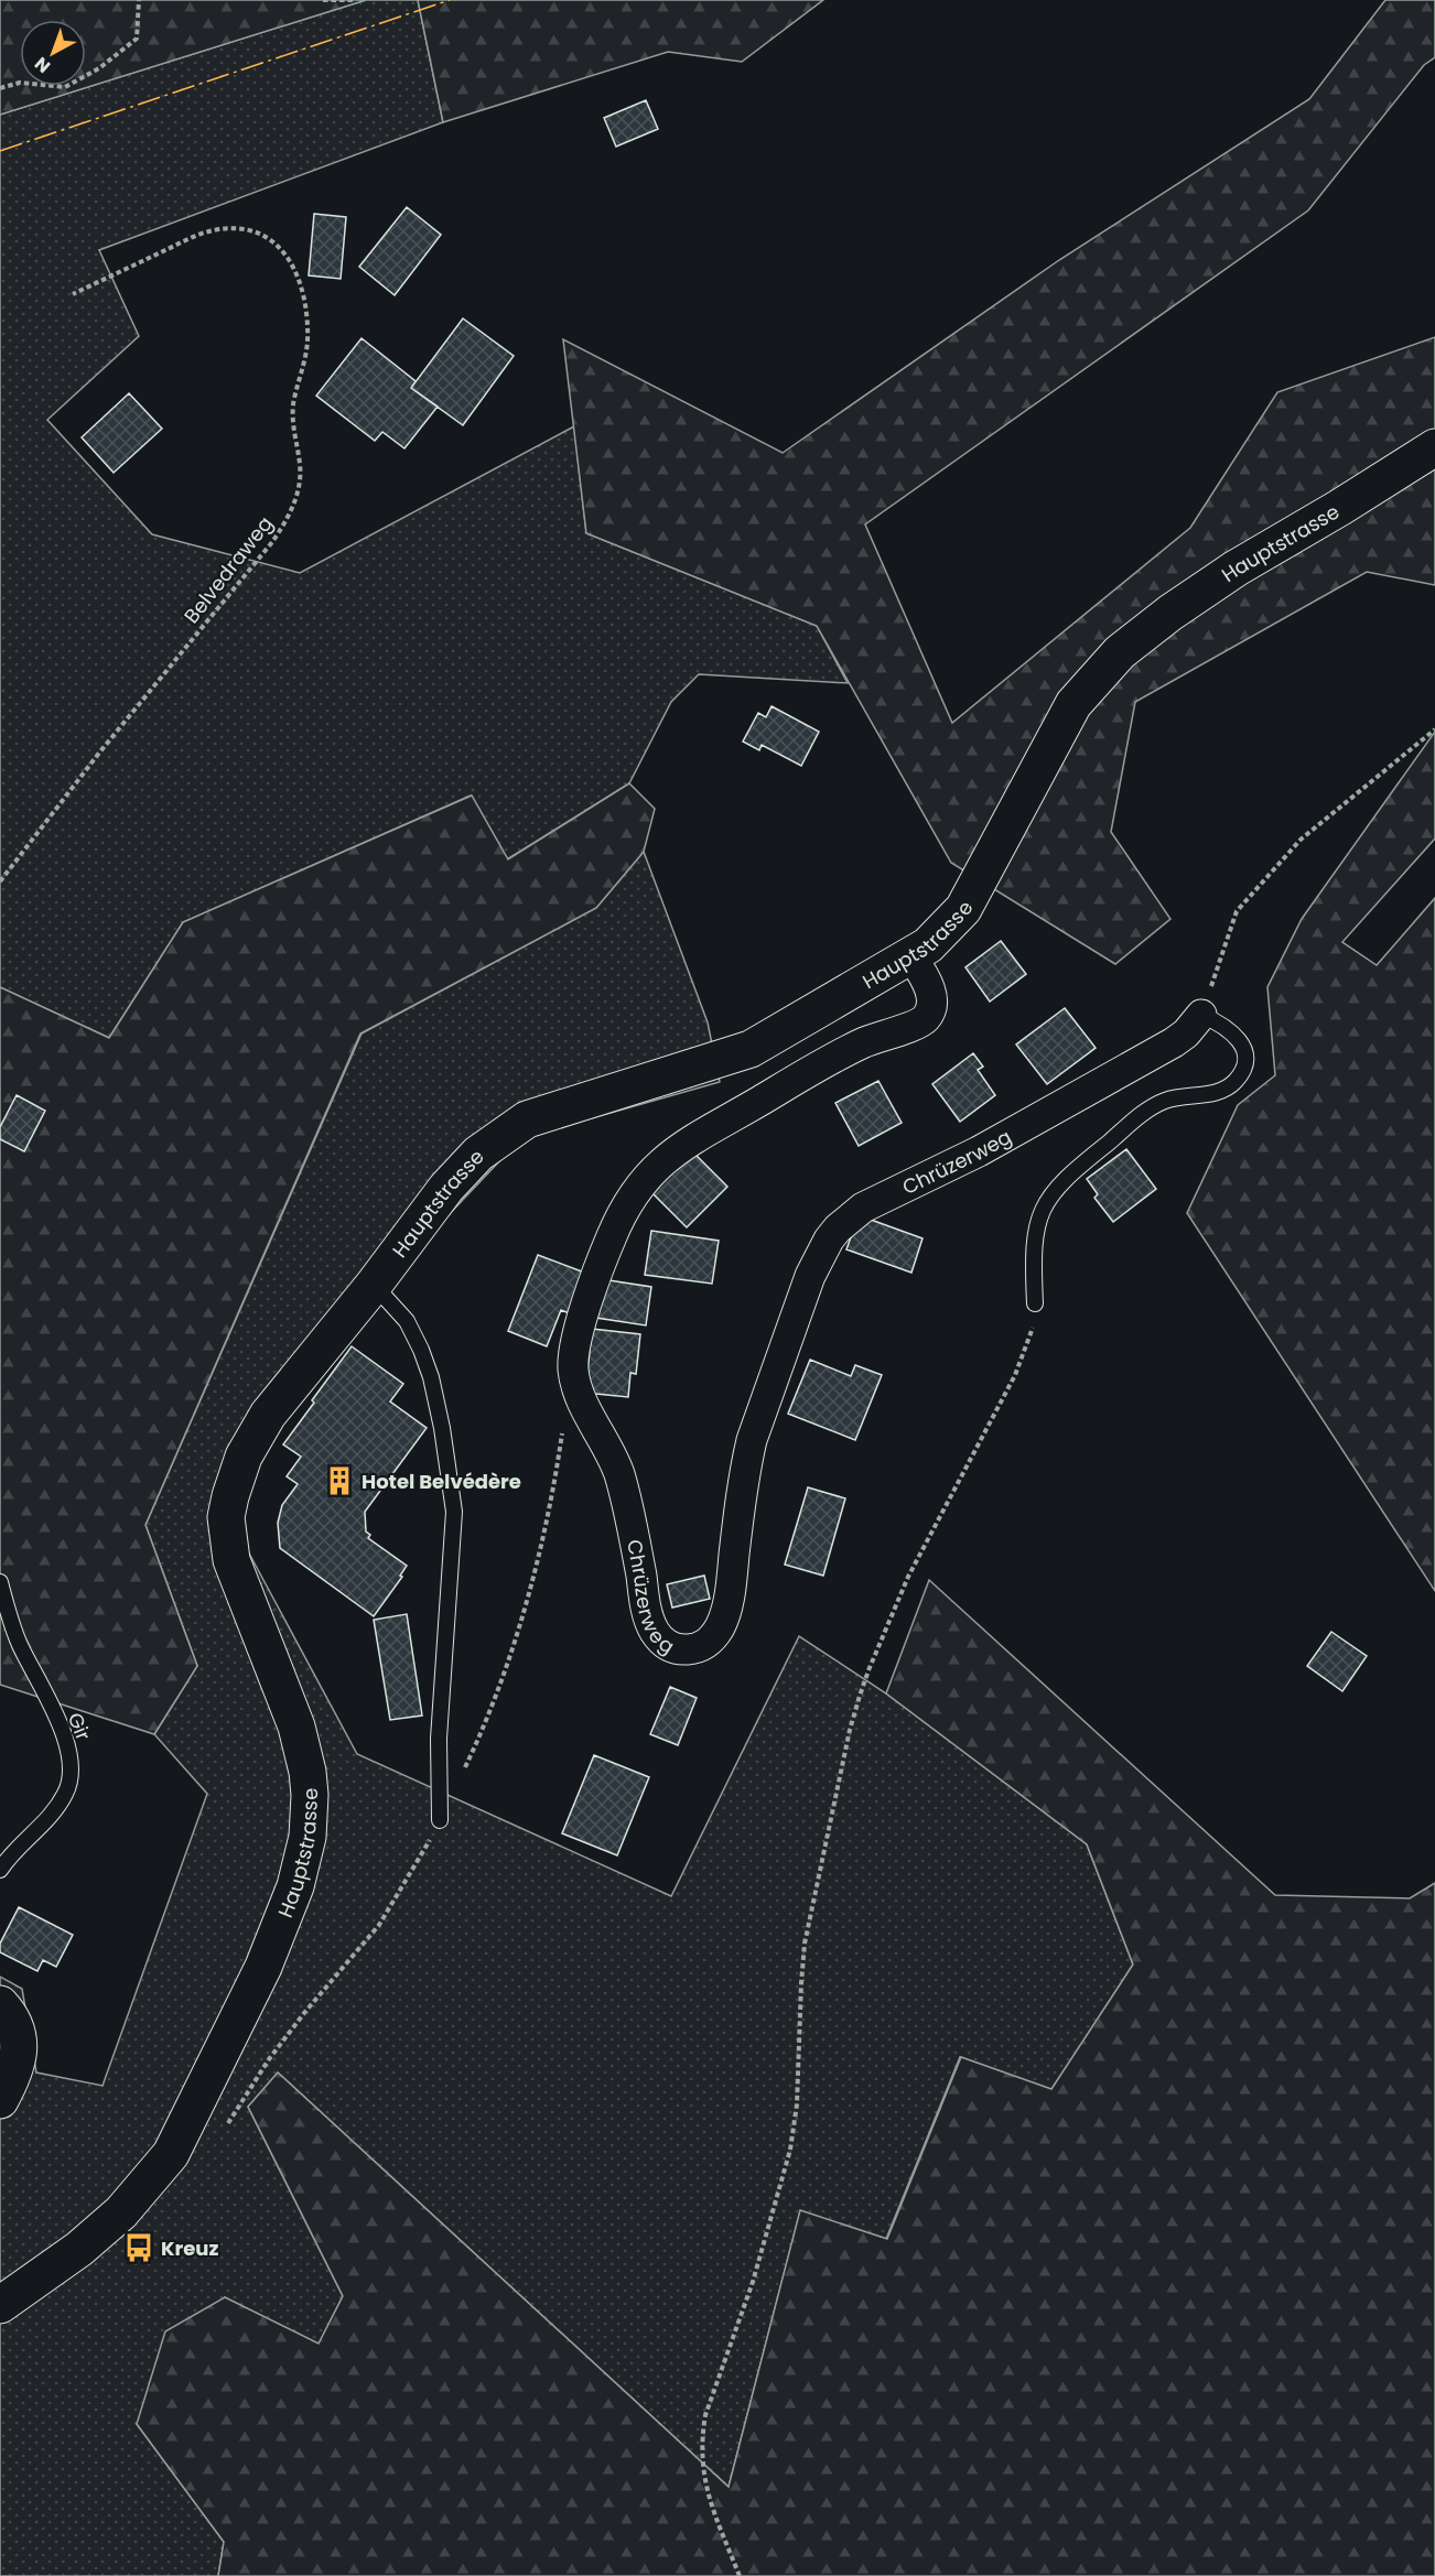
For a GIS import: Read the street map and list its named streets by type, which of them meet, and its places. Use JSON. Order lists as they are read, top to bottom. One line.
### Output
{"streets":{"main road":["Hauptstrasse"],"street":["Chrüzerweg"],"lane":["Gir"],"path":["Belvedraweg"]},"crossings":[["Hauptstrasse","Chrüzerweg"]],"places":{"building":["Hotel Belvédère"],"bus stop":["Kreuz"]},"north":"bottom left"}
